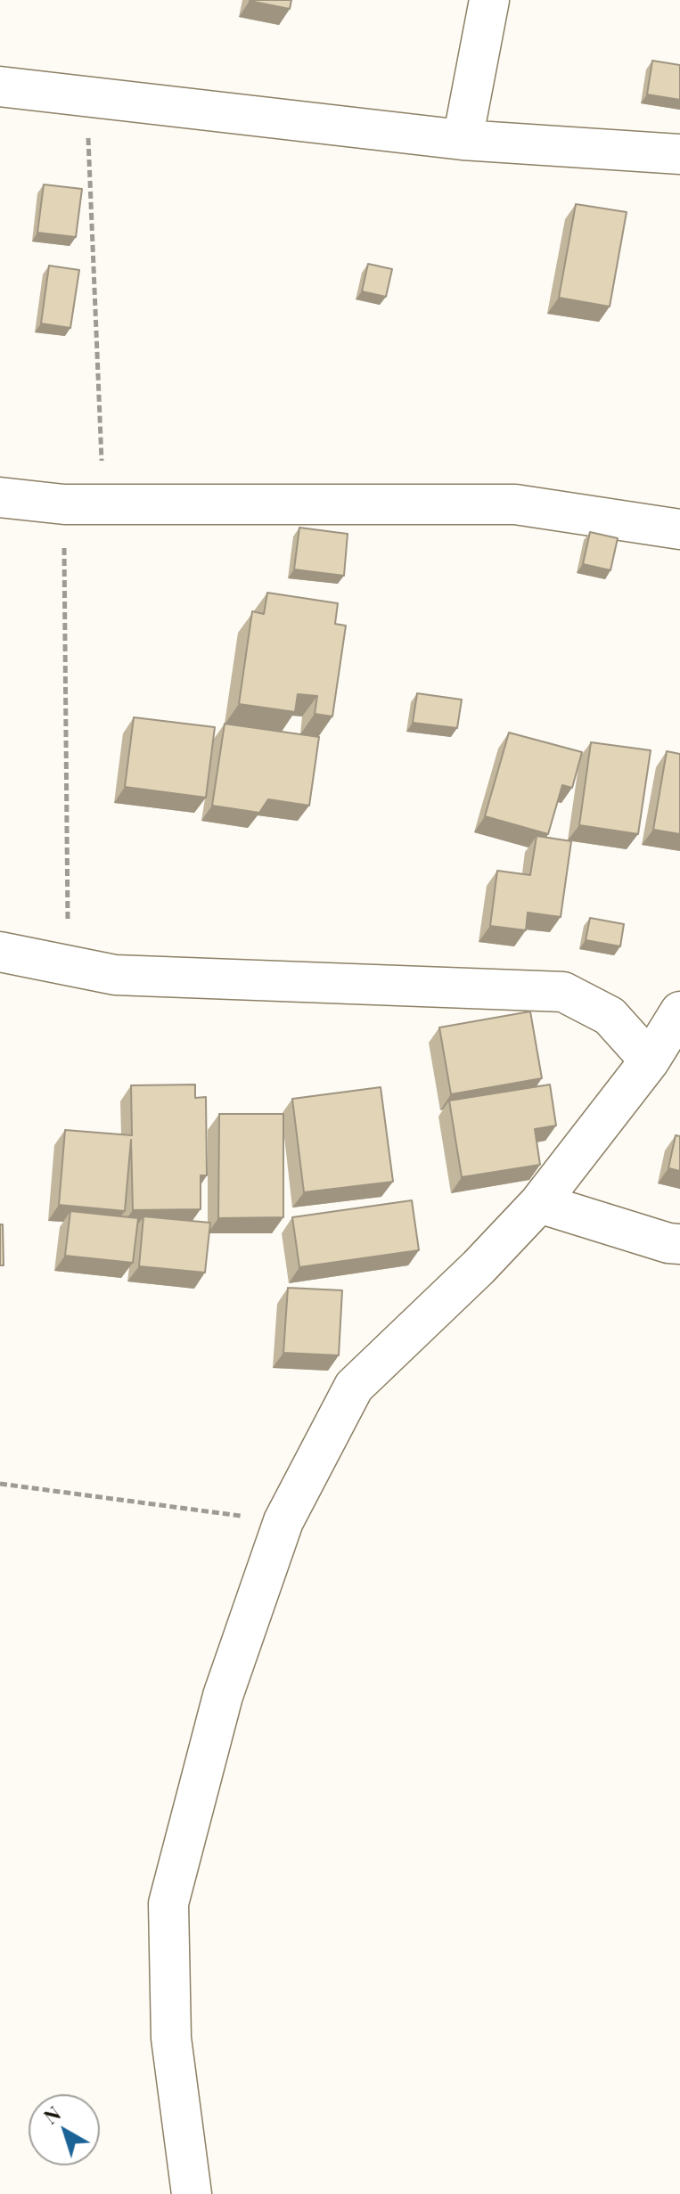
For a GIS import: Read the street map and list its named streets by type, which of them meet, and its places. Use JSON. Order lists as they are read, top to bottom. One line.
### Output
{"north":"top left"}
